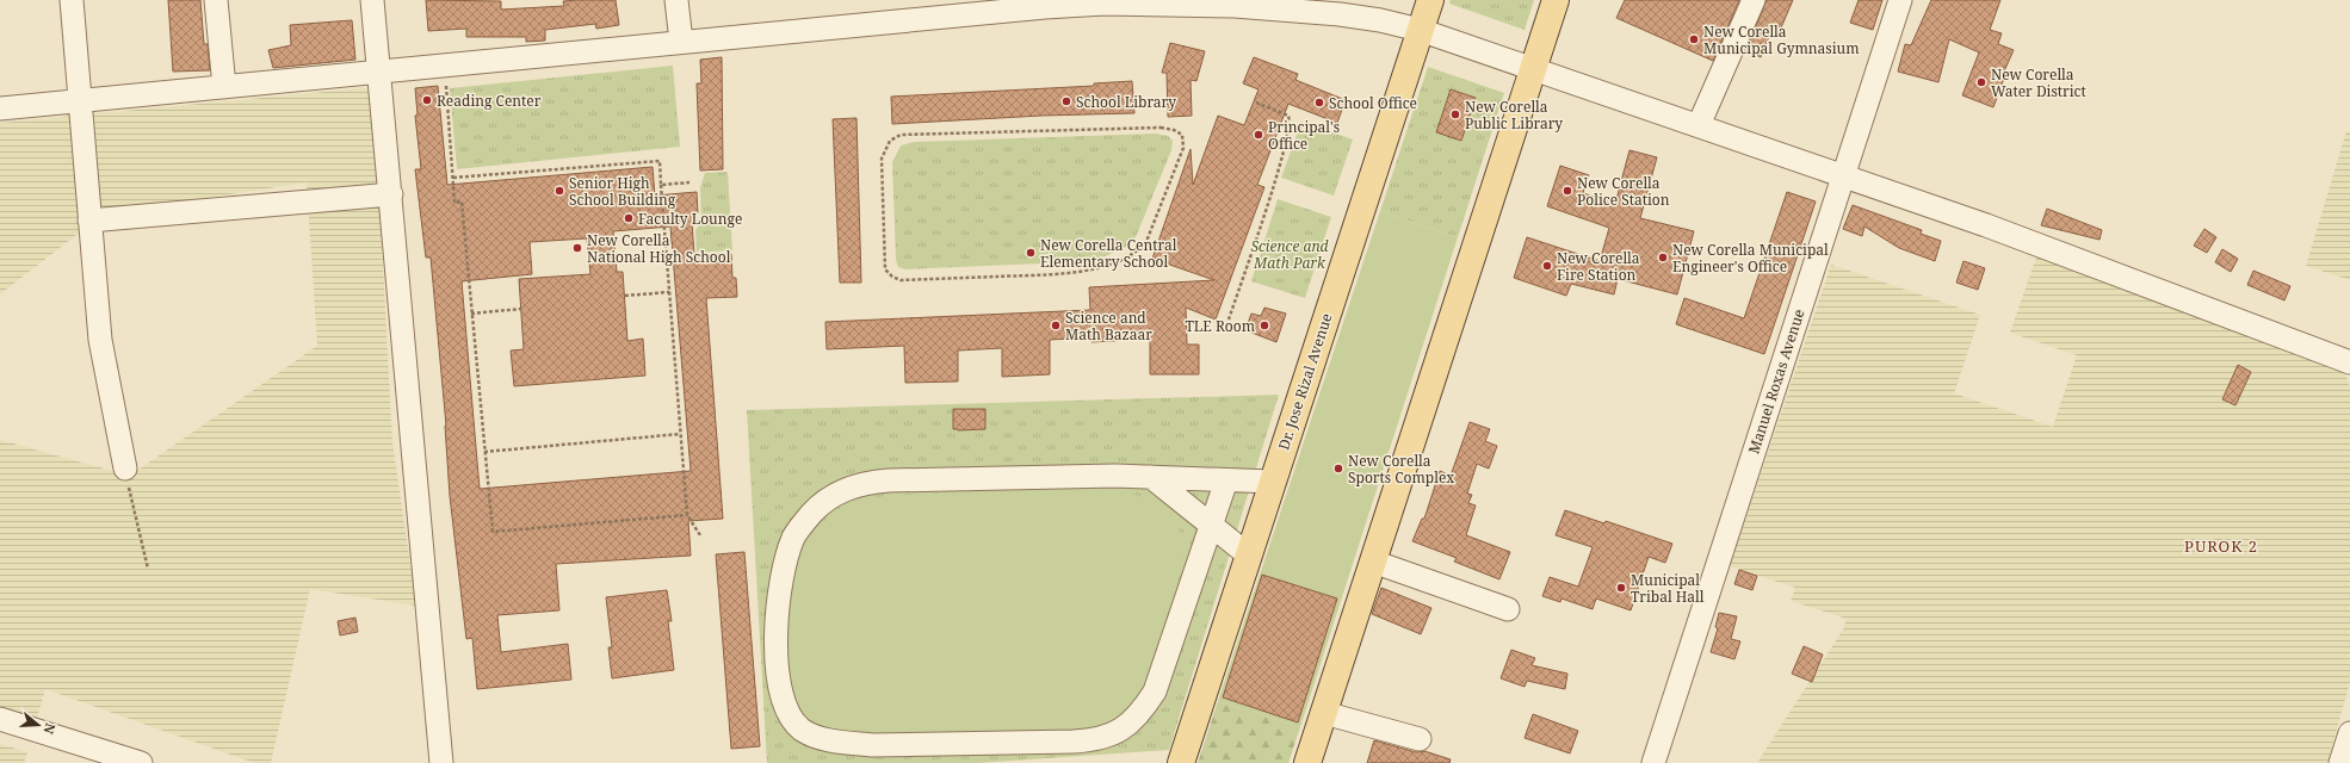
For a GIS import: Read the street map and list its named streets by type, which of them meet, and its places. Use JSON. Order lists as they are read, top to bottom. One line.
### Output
{"streets":{"main road":["Dr. Jose Rizal Avenue"],"street":["Manuel Roxas Avenue"]},"districts":["PUROK 2"],"parks":["Science and Math Park"],"places":["New Corella Municipal Gymnasium","New Corella Water District","Reading Center","School Library","School Office","New Corella Public Library","Principal's Office","Senior High School Building","New Corella Police Station","Faculty Lounge","New Corella National High School","New Corella Central Elementary School","New Corella Municipal Engineer's Office","New Corella Fire Station","Science and Math Bazaar","TLE Room","New Corella Sports Complex","Municipal Tribal Hall"],"north":"right"}
